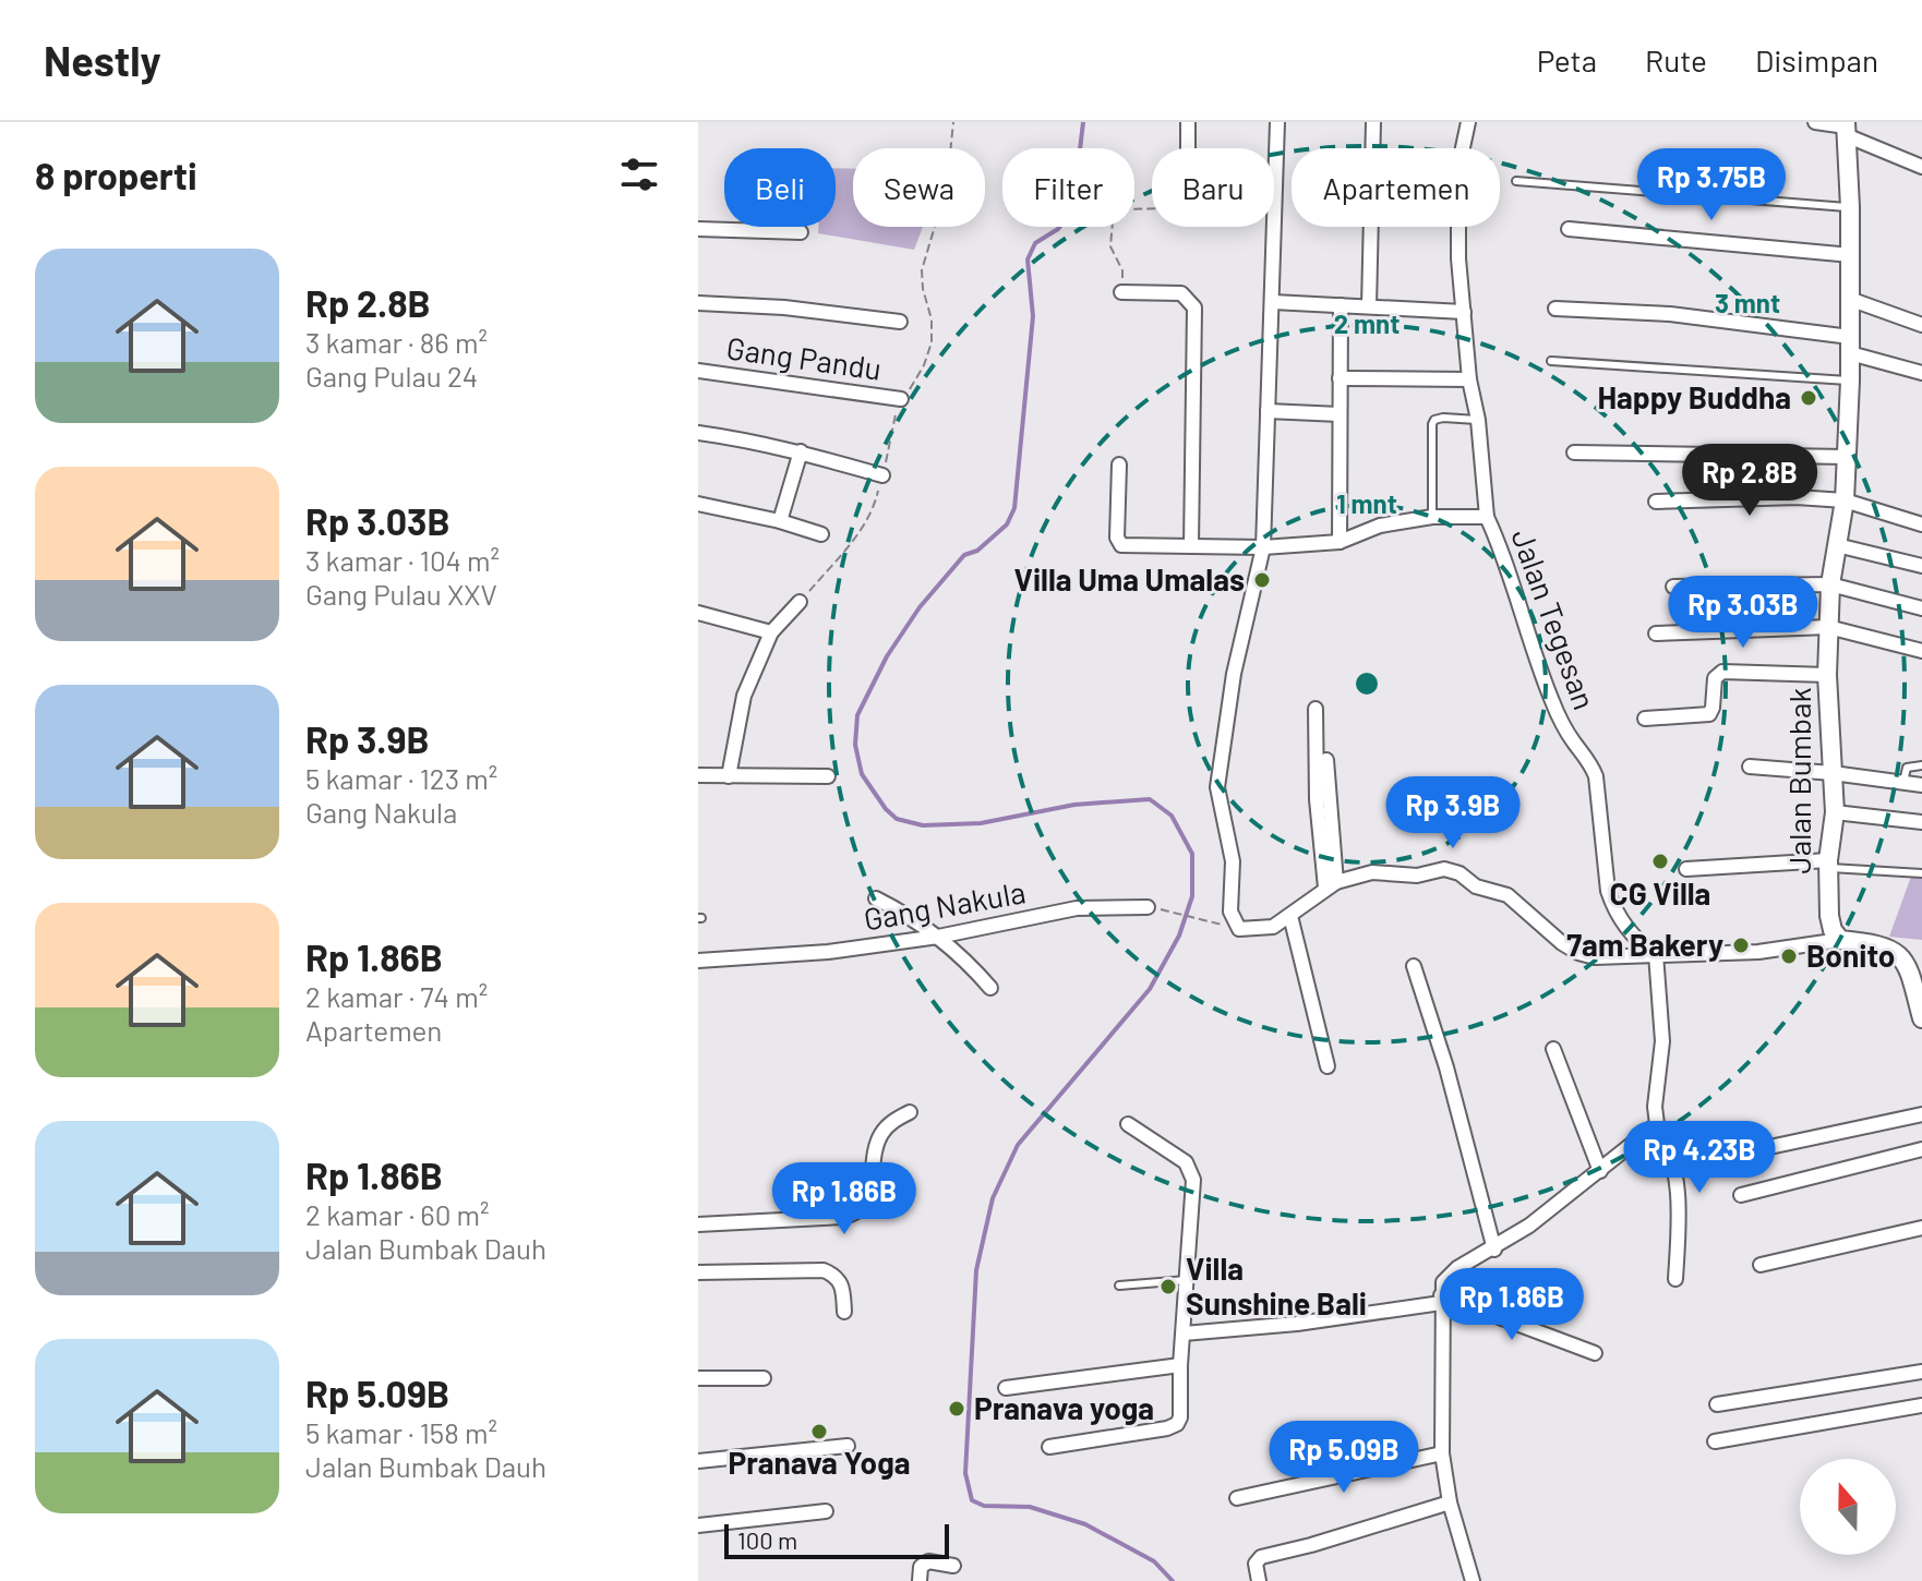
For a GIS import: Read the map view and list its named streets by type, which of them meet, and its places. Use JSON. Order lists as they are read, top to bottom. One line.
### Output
{"streets":{"street":["Gang Pandu","Jalan Tegesan","Jalan Bumbak","Gang Nakula"]},"places":["Happy Buddha","Villa Uma Umalas","CG Villa","7am Bakery","Bonito","Villa Sunshine Bali","Pranava yoga","Pranava Yoga"],"scale_bar":"100 m","north":"top","page":{"header":"Nestly","nav":["Peta","Rute","Disimpan"],"heading":"8 properti","price":["Rp 3.75B","Rp 2.8B","Rp 3.03B","Rp 3.9B","Rp 4.23B","Rp 1.86B","Rp 1.86B","Rp 5.09B"],"chip":["Beli","Sewa","Filter","Baru","Apartemen"],"list":[{"name":"Rp 2.8B","note":"3 kamar · 86 m² · Gang Pulau 24"},{"name":"Rp 3.03B","note":"3 kamar · 104 m² · Gang Pulau XXV"},{"name":"Rp 3.9B","note":"5 kamar · 123 m² · Gang Nakula"},{"name":"Rp 1.86B","note":"2 kamar · 74 m² · Apartemen"},{"name":"Rp 1.86B","note":"2 kamar · 60 m² · Jalan Bumbak Dauh"},{"name":"Rp 5.09B","note":"5 kamar · 158 m² · Jalan Bumbak Dauh"}],"scale":"100 m"},"rings":["3 mnt","2 mnt","1 mnt"]}
